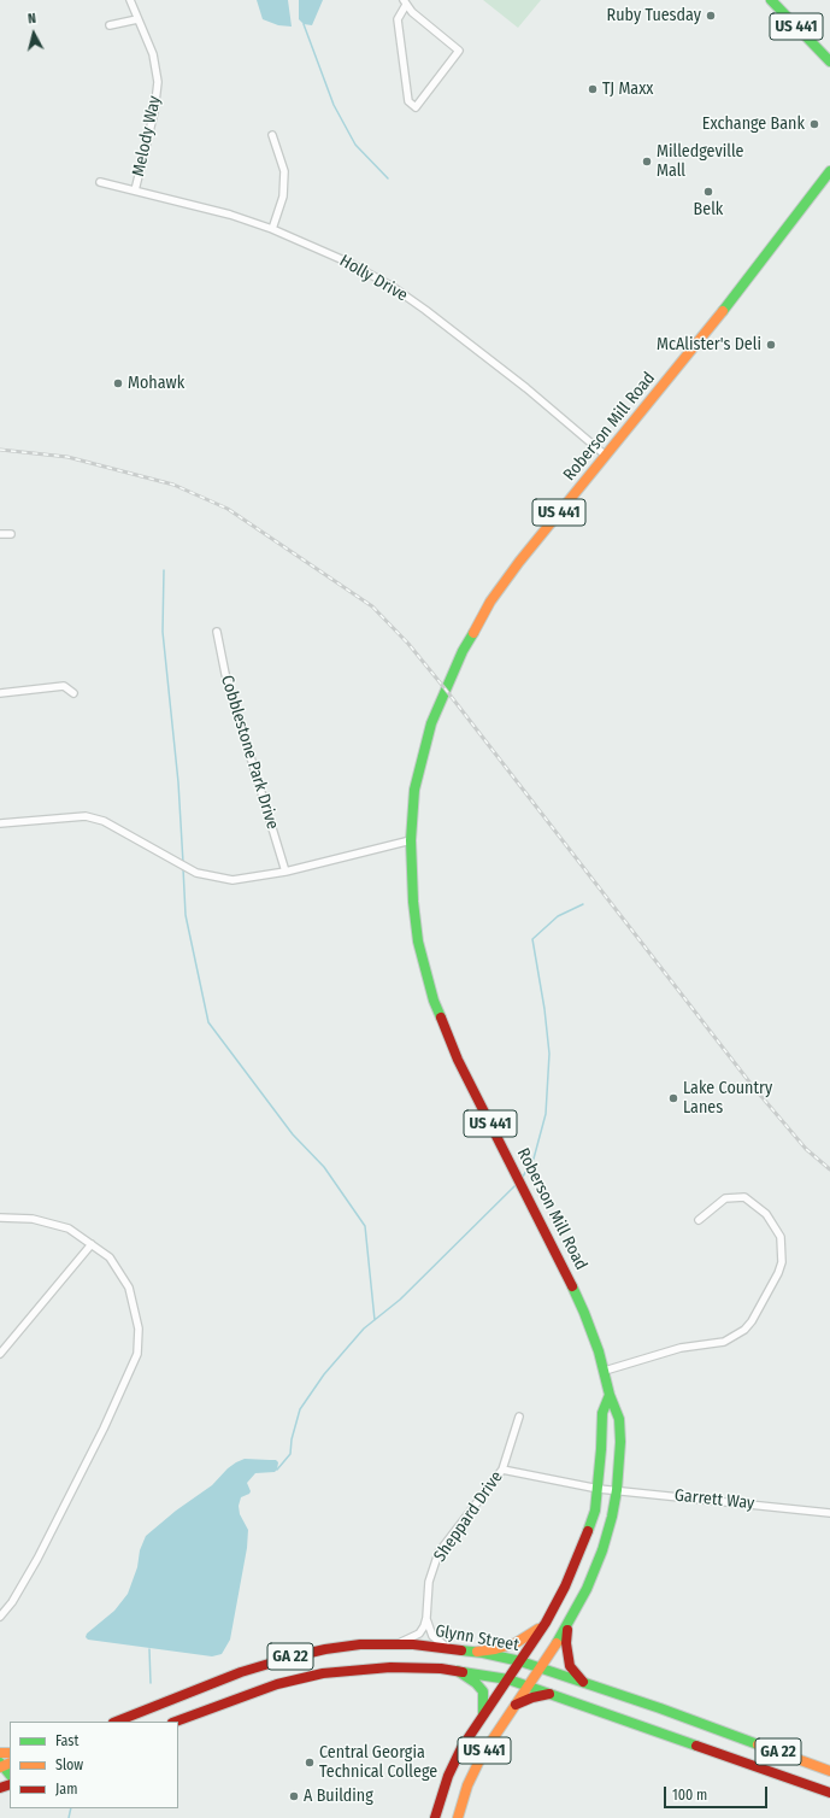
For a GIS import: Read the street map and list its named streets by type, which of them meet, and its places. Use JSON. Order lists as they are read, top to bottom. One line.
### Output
{"streets":{"main road":["US 441","Roberson Mill Road","Glynn Street","GA 22"],"street":["Melody Way","Holly Drive","Cobblestone Park Drive","Garrett Way","Sheppard Drive"]},"crossings":[["US 441","Roberson Mill Road"],["US 441","Glynn Street"],["Melody Way","Holly Drive"],["Holly Drive","Roberson Mill Road"],["Roberson Mill Road","Garrett Way"],["Roberson Mill Road","Glynn Street"],["Garrett Way","Sheppard Drive"],["Sheppard Drive","Glynn Street"]],"places":["Ruby Tuesday","TJ Maxx","Exchange Bank","Milledgeville Mall","Belk","McAlister's Deli","Mohawk","Lake Country Lanes","Central Georgia Technical College","A Building"],"legend":["Fast","Slow","Jam"],"scale_bar":"100 m","north":"top"}
